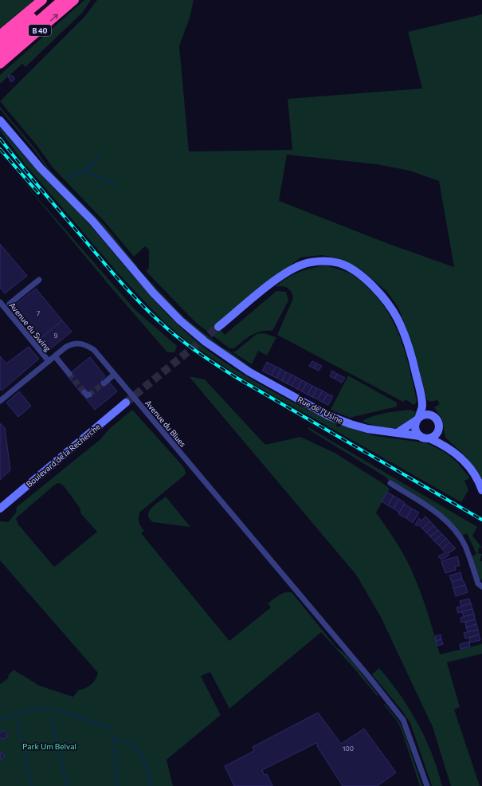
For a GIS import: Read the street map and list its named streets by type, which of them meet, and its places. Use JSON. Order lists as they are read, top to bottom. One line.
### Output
{"streets":{"highway":["B 40"],"main road":["Rue de l'Usine","Boulevard de la Recherche"],"street":["Avenue du Swing","Avenue du Blues"]},"crossings":[["Avenue du Swing","Avenue du Blues"]],"parks":["Park Um Belval"],"house_numbers":["7","9","100"]}
